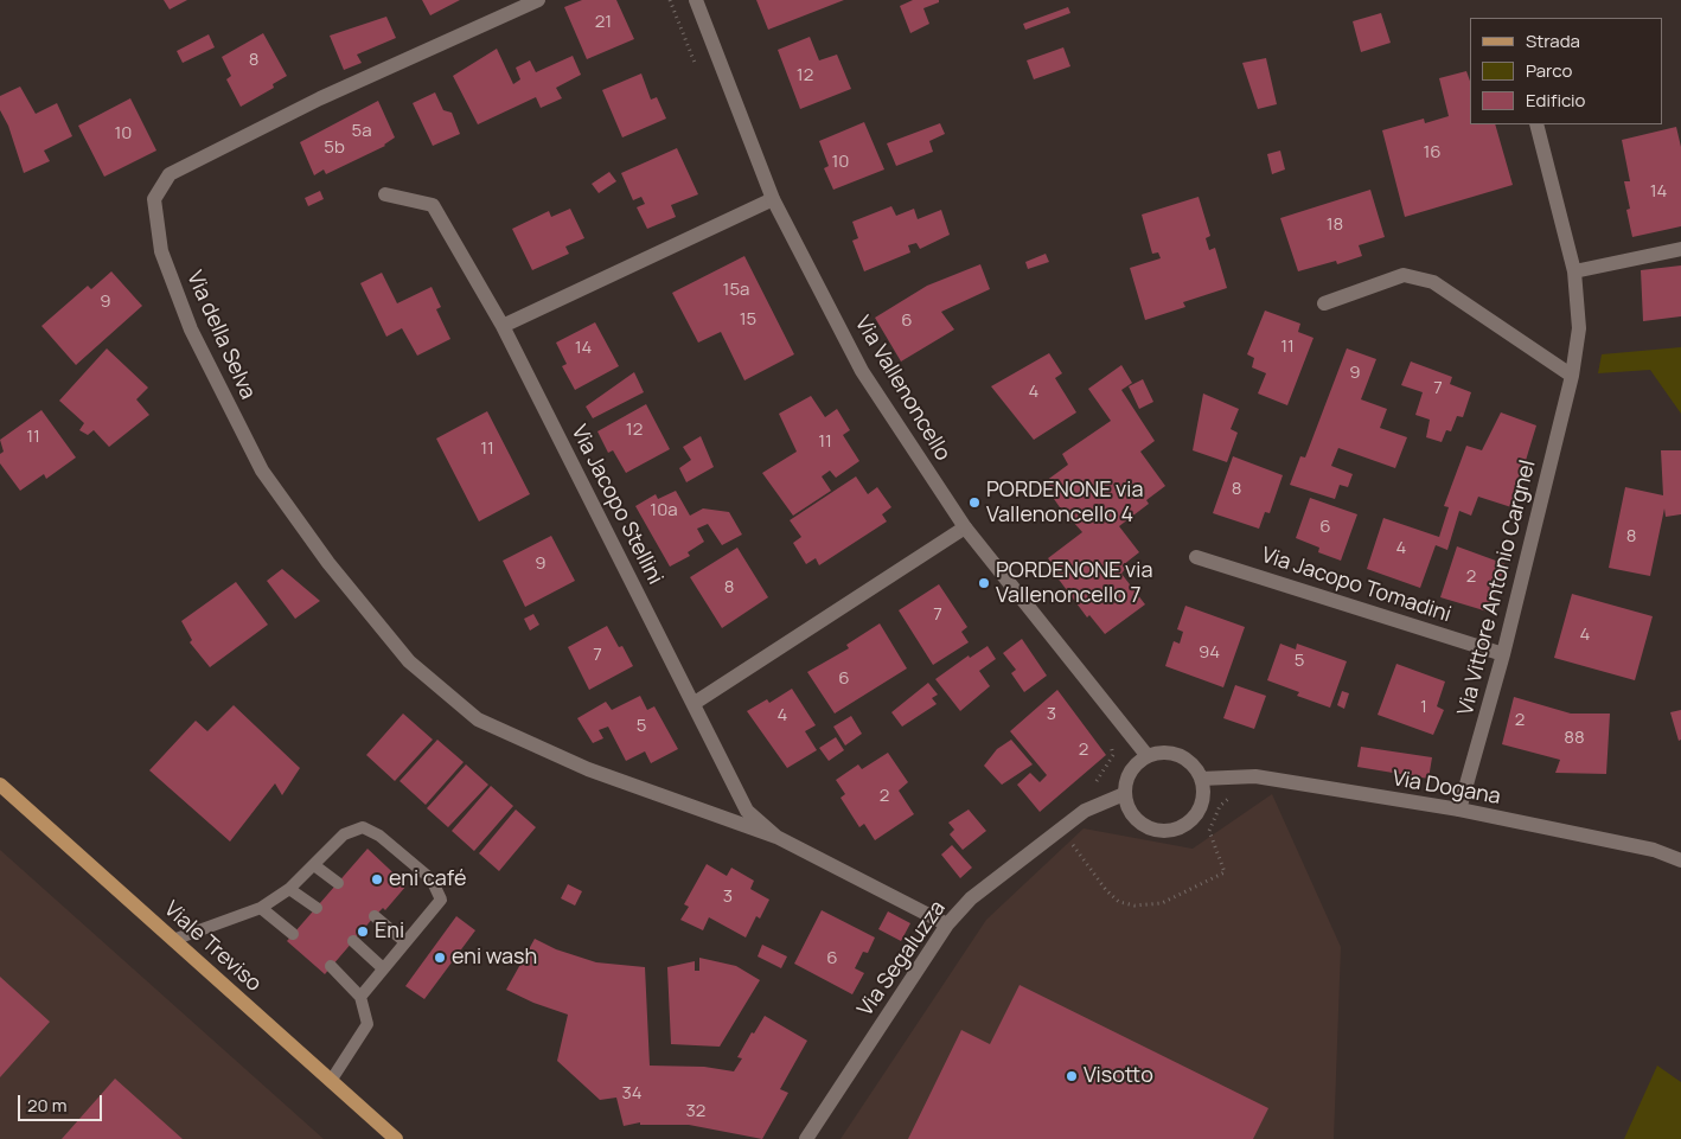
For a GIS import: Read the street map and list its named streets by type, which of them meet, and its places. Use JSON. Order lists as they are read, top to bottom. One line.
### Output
{"streets":{"main road":["Viale Treviso"],"street":["Via della Selva","Via Vallenoncello","Via Jacopo Stellini","Via Jacopo Tomadini","Via Vittore Antonio Cargnel","Via Dogana","Via Segaluzza"]},"crossings":[["Via della Selva","Via Jacopo Stellini"],["Via Vallenoncello","Via Dogana"],["Via Vallenoncello","Via Segaluzza"],["Via Jacopo Stellini","Via Segaluzza"],["Via Jacopo Tomadini","Via Vittore Antonio Cargnel"],["Via Vittore Antonio Cargnel","Via Dogana"],["Via Dogana","Via Segaluzza"]],"places":["PORDENONE via Vallenoncello 4","PORDENONE via Vallenoncello 7","eni café","Eni","eni wash","Visotto"],"house_numbers":["21","8","12","5a","10","5b","16","10","14","18","15a","9","15","6","11","14","9","7","4","12","11","11","11","8","10a","6","8","4","9","2","8","7","4","94","7","5","6","1","3","4","2","5","88","2","2","3","6","34","32"],"legend":["Strada","Parco","Edificio"],"scale_bar":"20 m"}
